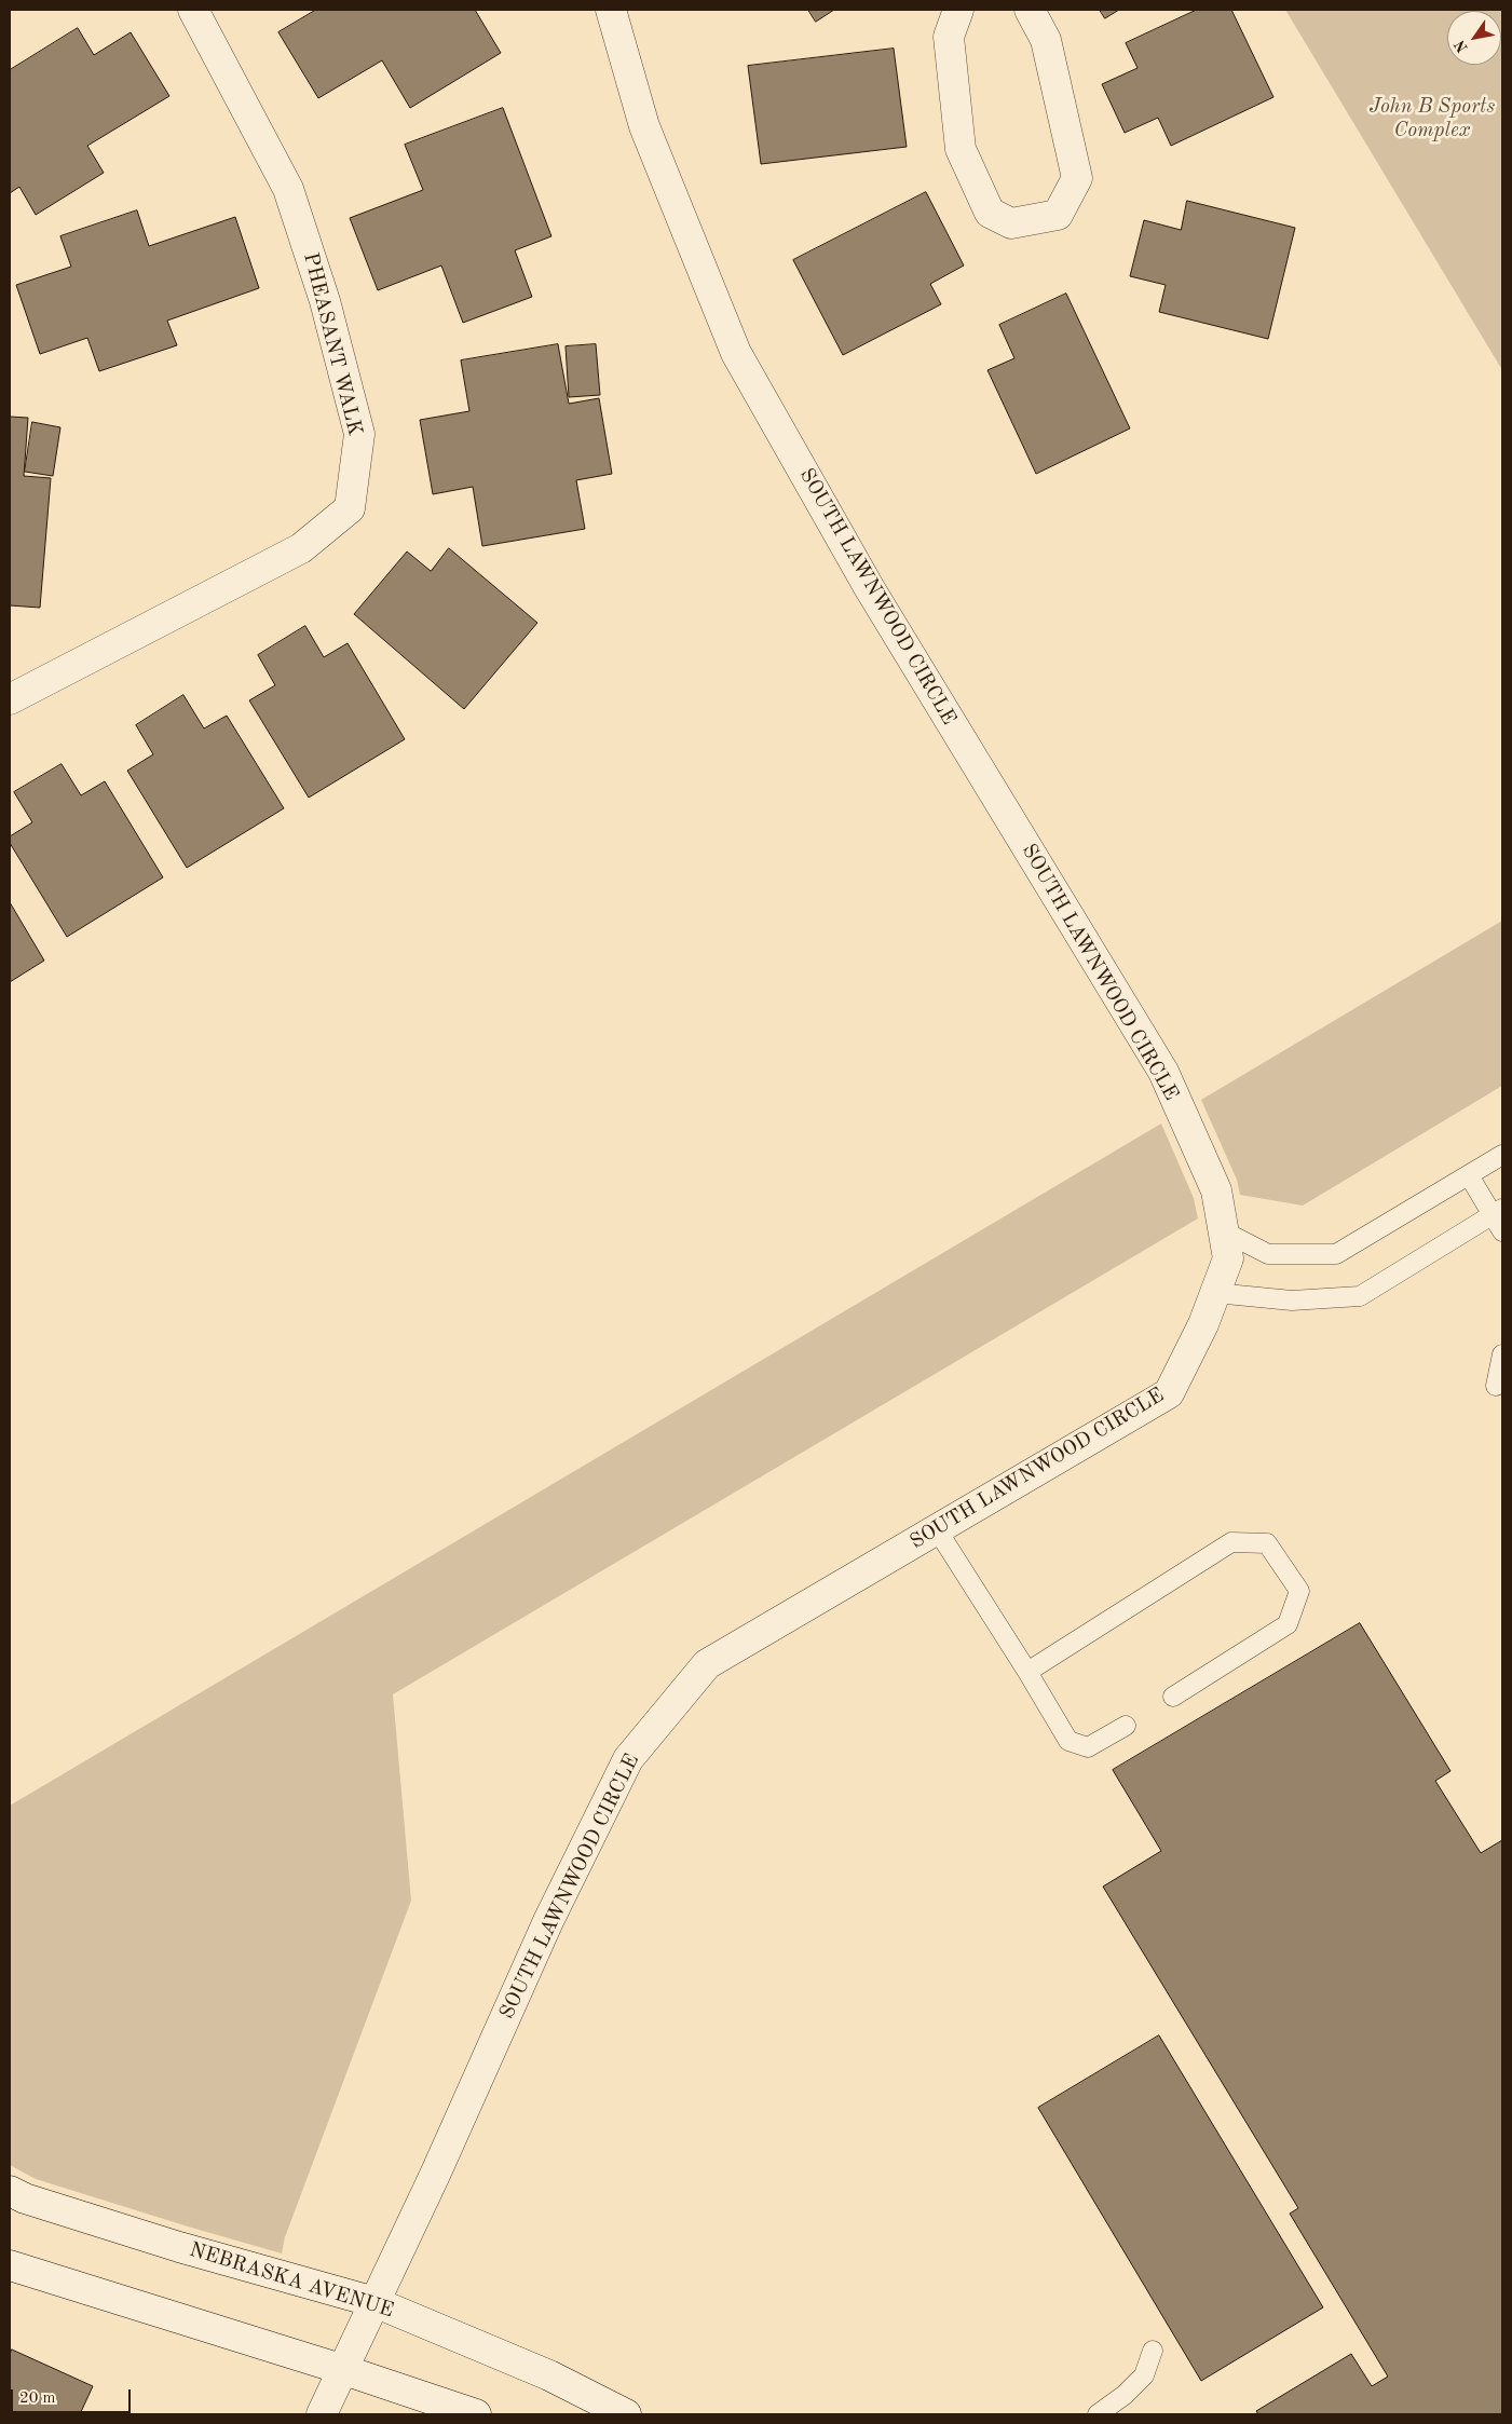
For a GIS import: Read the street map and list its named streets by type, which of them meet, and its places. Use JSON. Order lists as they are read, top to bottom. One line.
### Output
{"streets":{"street":["PHEASANT WALK","SOUTH LAWNWOOD CIRCLE","NEBRASKA AVENUE"]},"crossings":[["SOUTH LAWNWOOD CIRCLE","NEBRASKA AVENUE"]],"parks":["John B Sports Complex"],"scale_bar":"20 m","north":"bottom left"}
